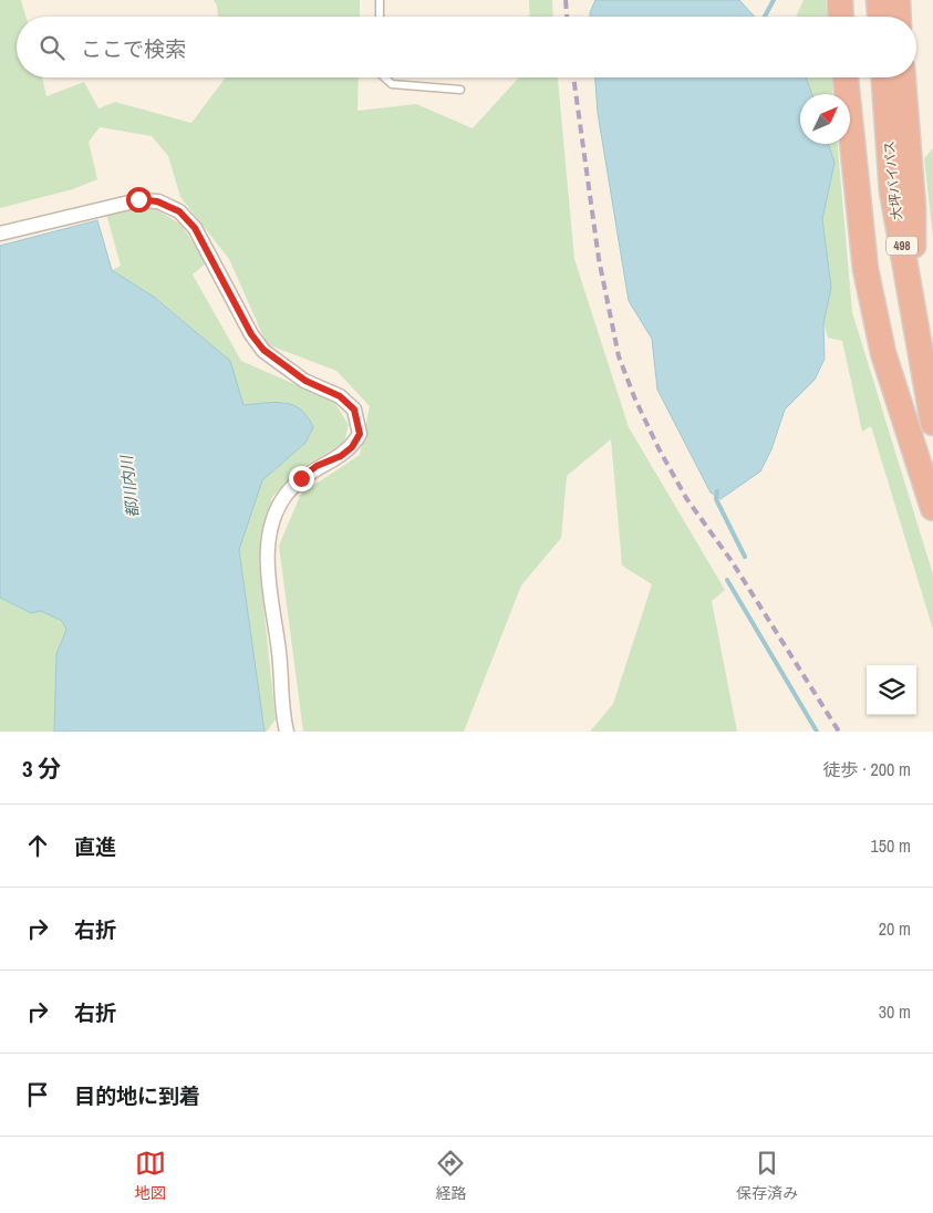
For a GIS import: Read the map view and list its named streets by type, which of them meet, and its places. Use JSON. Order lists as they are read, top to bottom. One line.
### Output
{"streets":{"highway":["大坪バイパス","498"]},"water":["都川内川"],"north":"top right","page":{"search":"ここで検索","heading":["3 分","徒歩 · 200 m"],"list":[["直進","150 m"],["右折","20 m"],["右折","30 m"],"目的地に到着"],"nav":["地図","経路","保存済み"]}}
